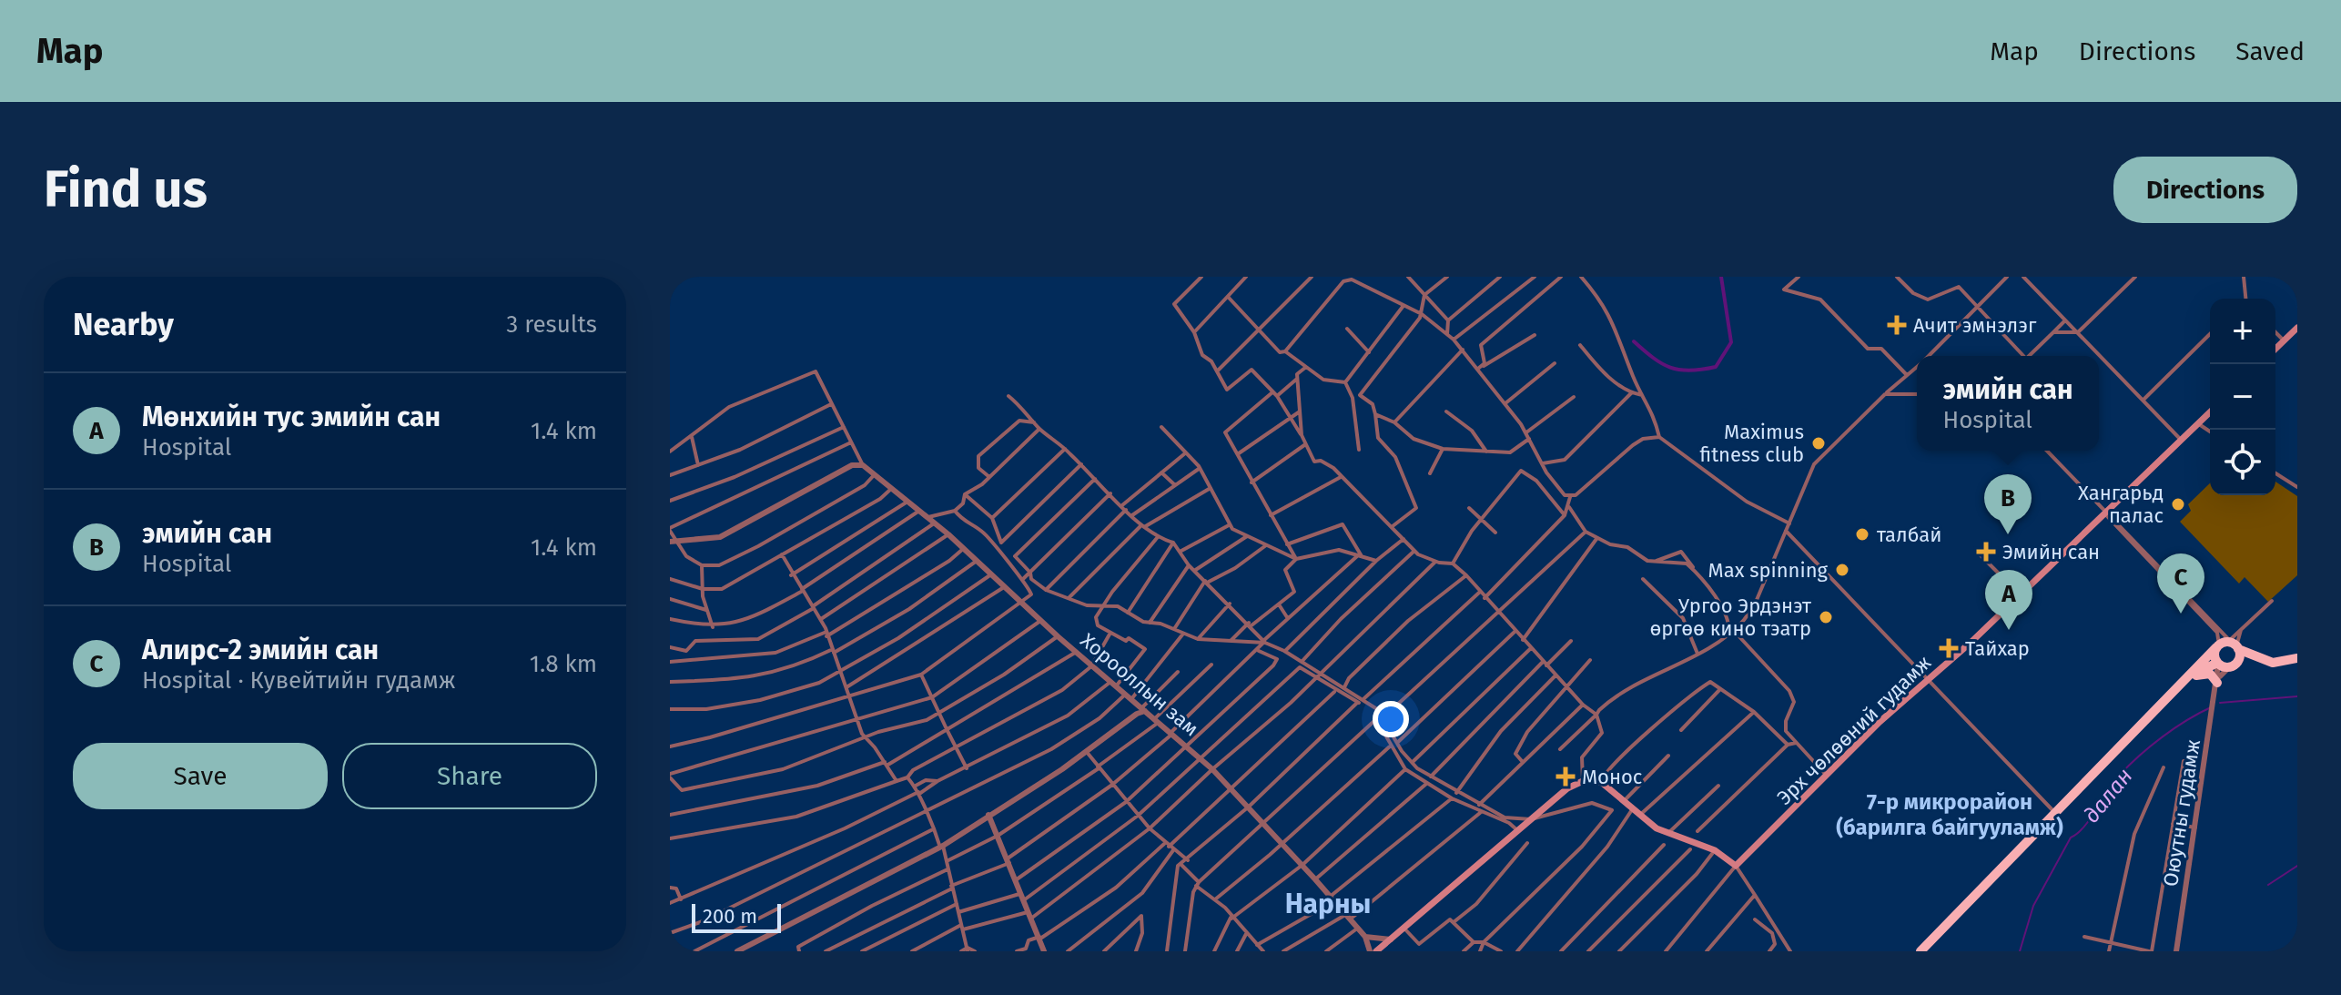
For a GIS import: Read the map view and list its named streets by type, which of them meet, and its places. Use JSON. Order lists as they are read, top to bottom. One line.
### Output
{"streets":{"main road":["Эрх чөлөөний гудамж"],"street":["Хорооллын зам","Оюутны гудамж"]},"districts":["7-р микрорайон (барилга байгууламж)","Нарны"],"water":["далан"],"places":{"health":["Ачит эмнэлэг","Эмийн сан","Тайхар","Монос"],"other":["Maximus fitness club","Хангарьд палас","талбай","Max spinning","Ургоо Эрдэнэт өргөө кино тэатр"]},"scale_bar":"200 m","page":{"header":"Map","nav":["Map","Directions","Saved"],"buttons":["Directions",["Save","Share"]],"title":"Find us","heading":["Nearby","3 results"],"map_buttons":["+","−"],"popup":["эмийн сан","Hospital"],"list":[{"mark":"A","name":"Мөнхийн тус эмийн сан","note":"Hospital","value":"1.4 km"},{"mark":"B","name":"эмийн сан","note":"Hospital","value":"1.4 km"},{"mark":"C","name":"Aлирс-2 эмийн сан","note":"Hospital · Кувейтийн гудамж","value":"1.8 km"}],"pins":["B","C","A"],"scale":"200 m"}}
